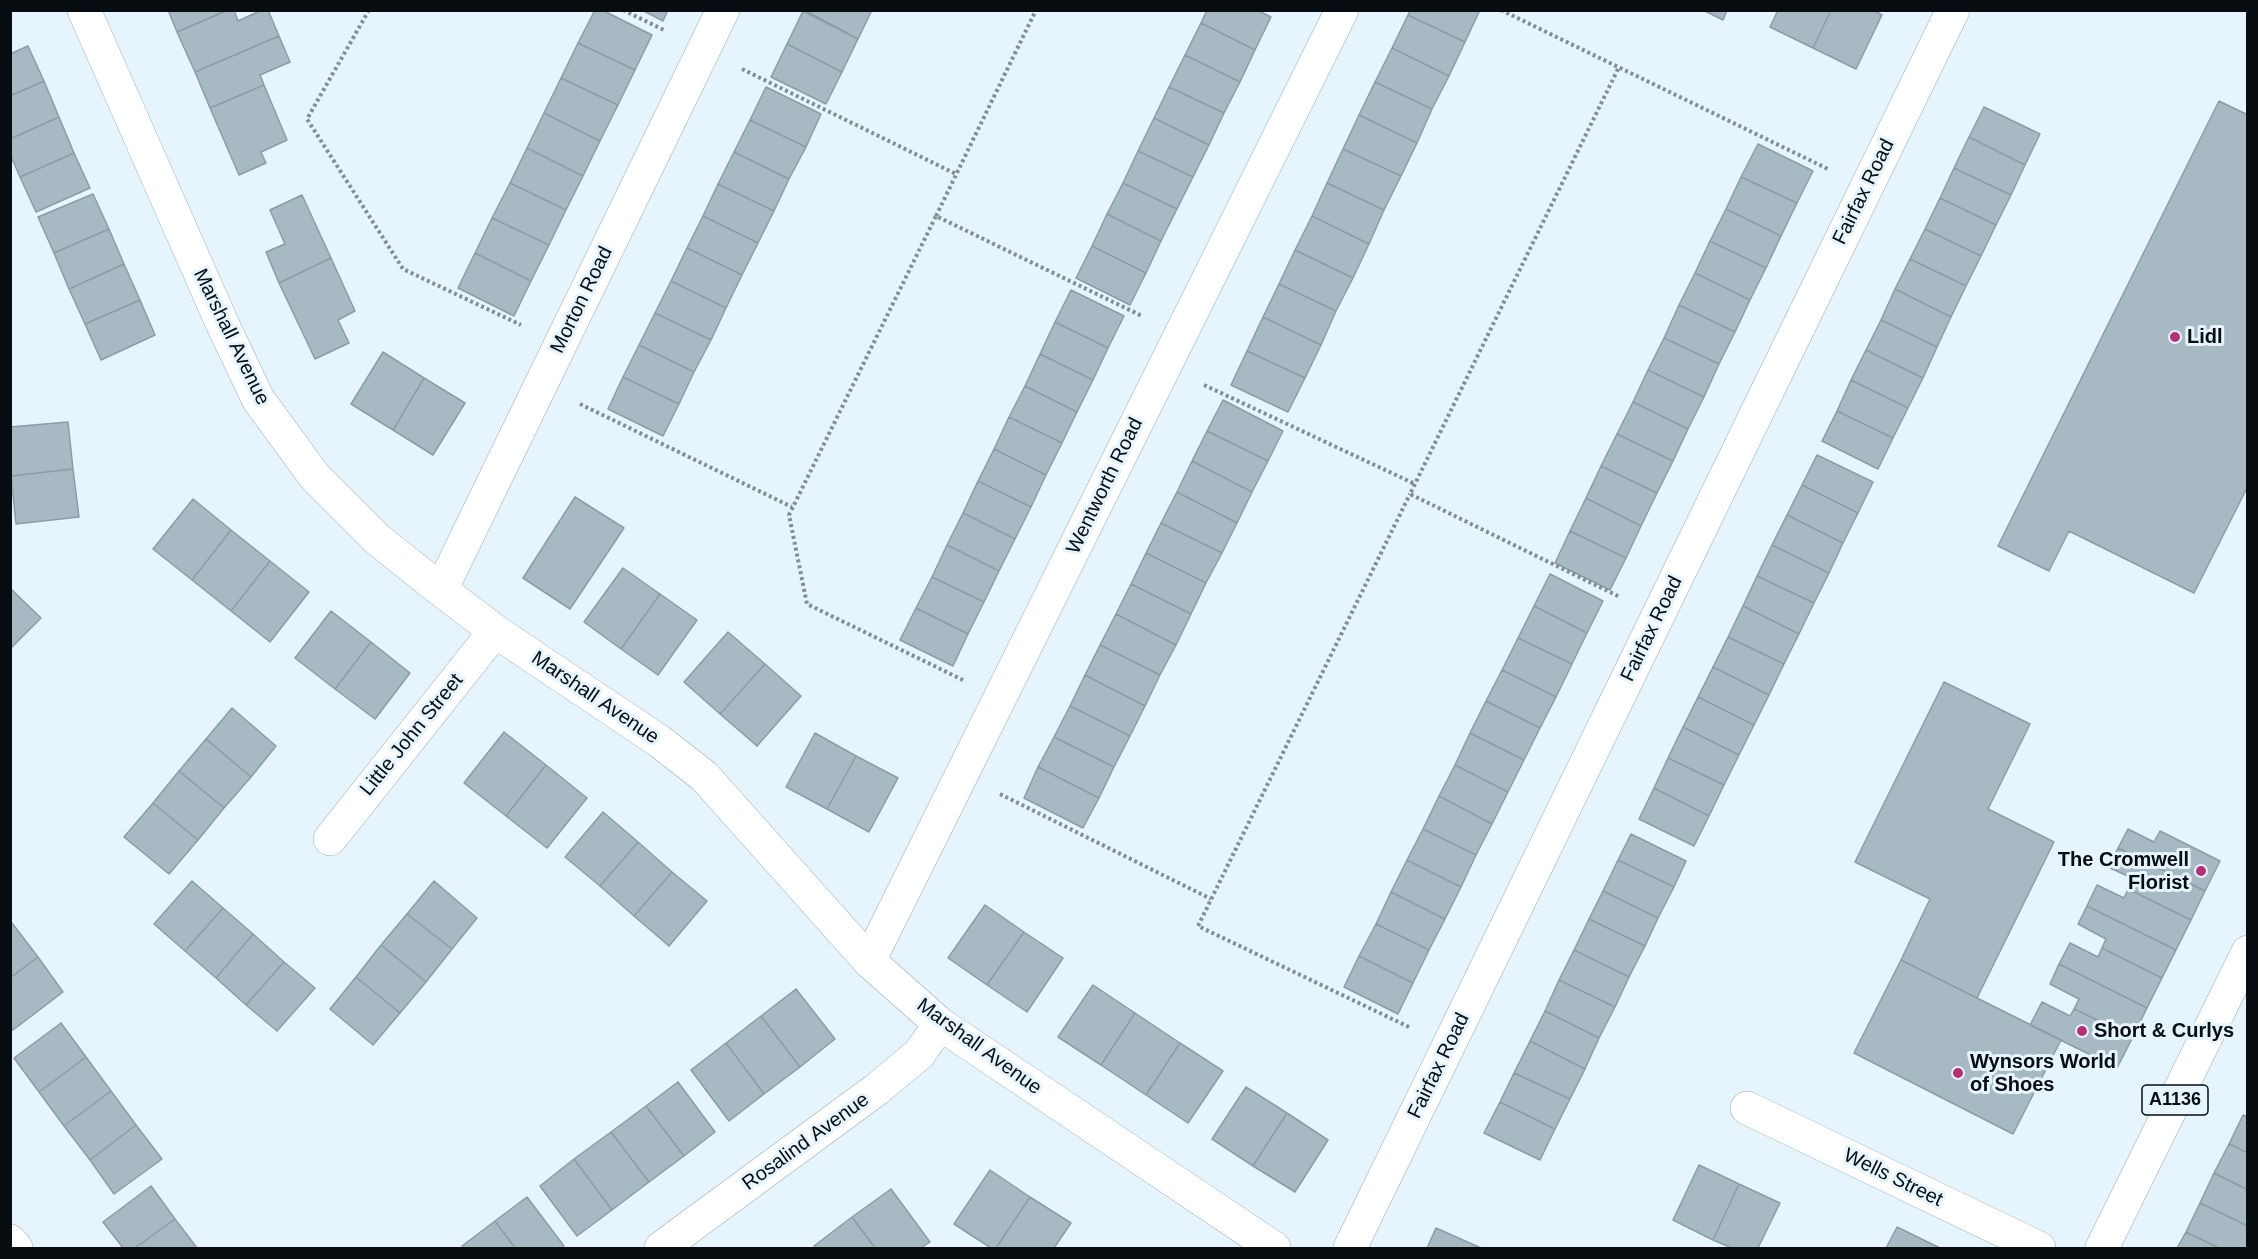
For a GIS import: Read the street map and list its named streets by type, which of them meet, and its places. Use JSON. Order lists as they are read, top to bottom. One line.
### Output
{"streets":{"street":["Fairfax Road","Morton Road","Marshall Avenue","Wentworth Road","Little John Street","A1136","Rosalind Avenue","Wells Street"]},"crossings":[["Morton Road","Marshall Avenue"],["Marshall Avenue","Wentworth Road"],["Marshall Avenue","Little John Street"],["Marshall Avenue","Rosalind Avenue"]],"places":["Lidl","The Cromwell Florist","Short & Curlys","Wynsors World of Shoes"]}
